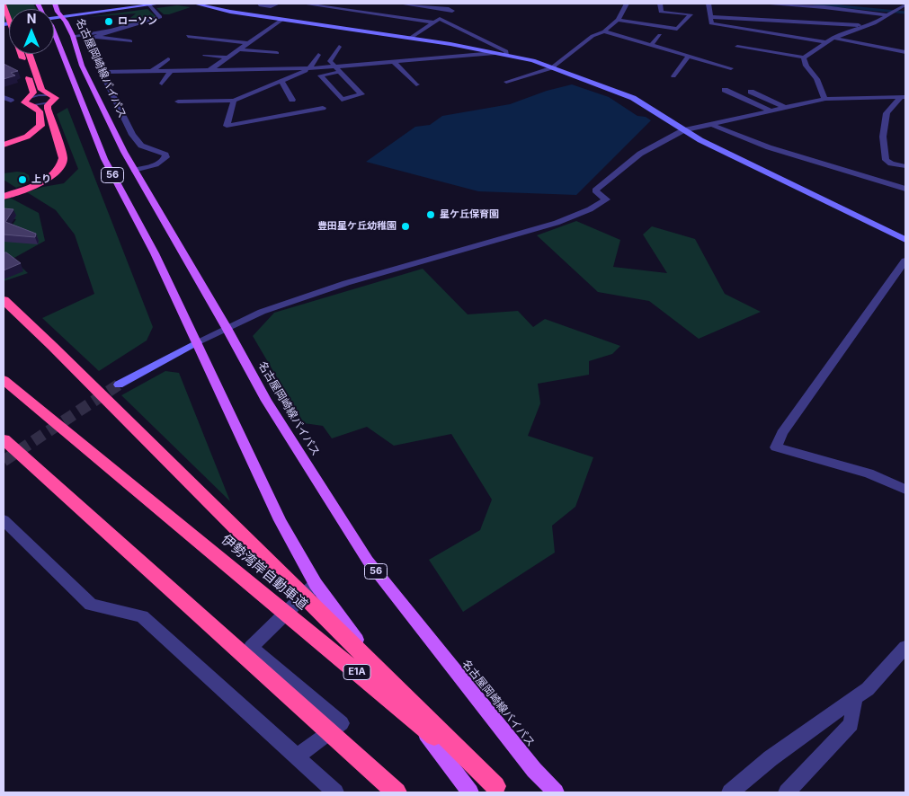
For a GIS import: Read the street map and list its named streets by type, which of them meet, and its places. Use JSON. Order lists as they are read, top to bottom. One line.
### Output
{"streets":{"highway":["伊勢湾岸自動車道","E1A"],"main road":["名古屋岡崎線バイパス","56"]},"places":["ローソン","上り","星ケ丘保育園","豊田星ケ丘幼稚園"],"north":"top"}
